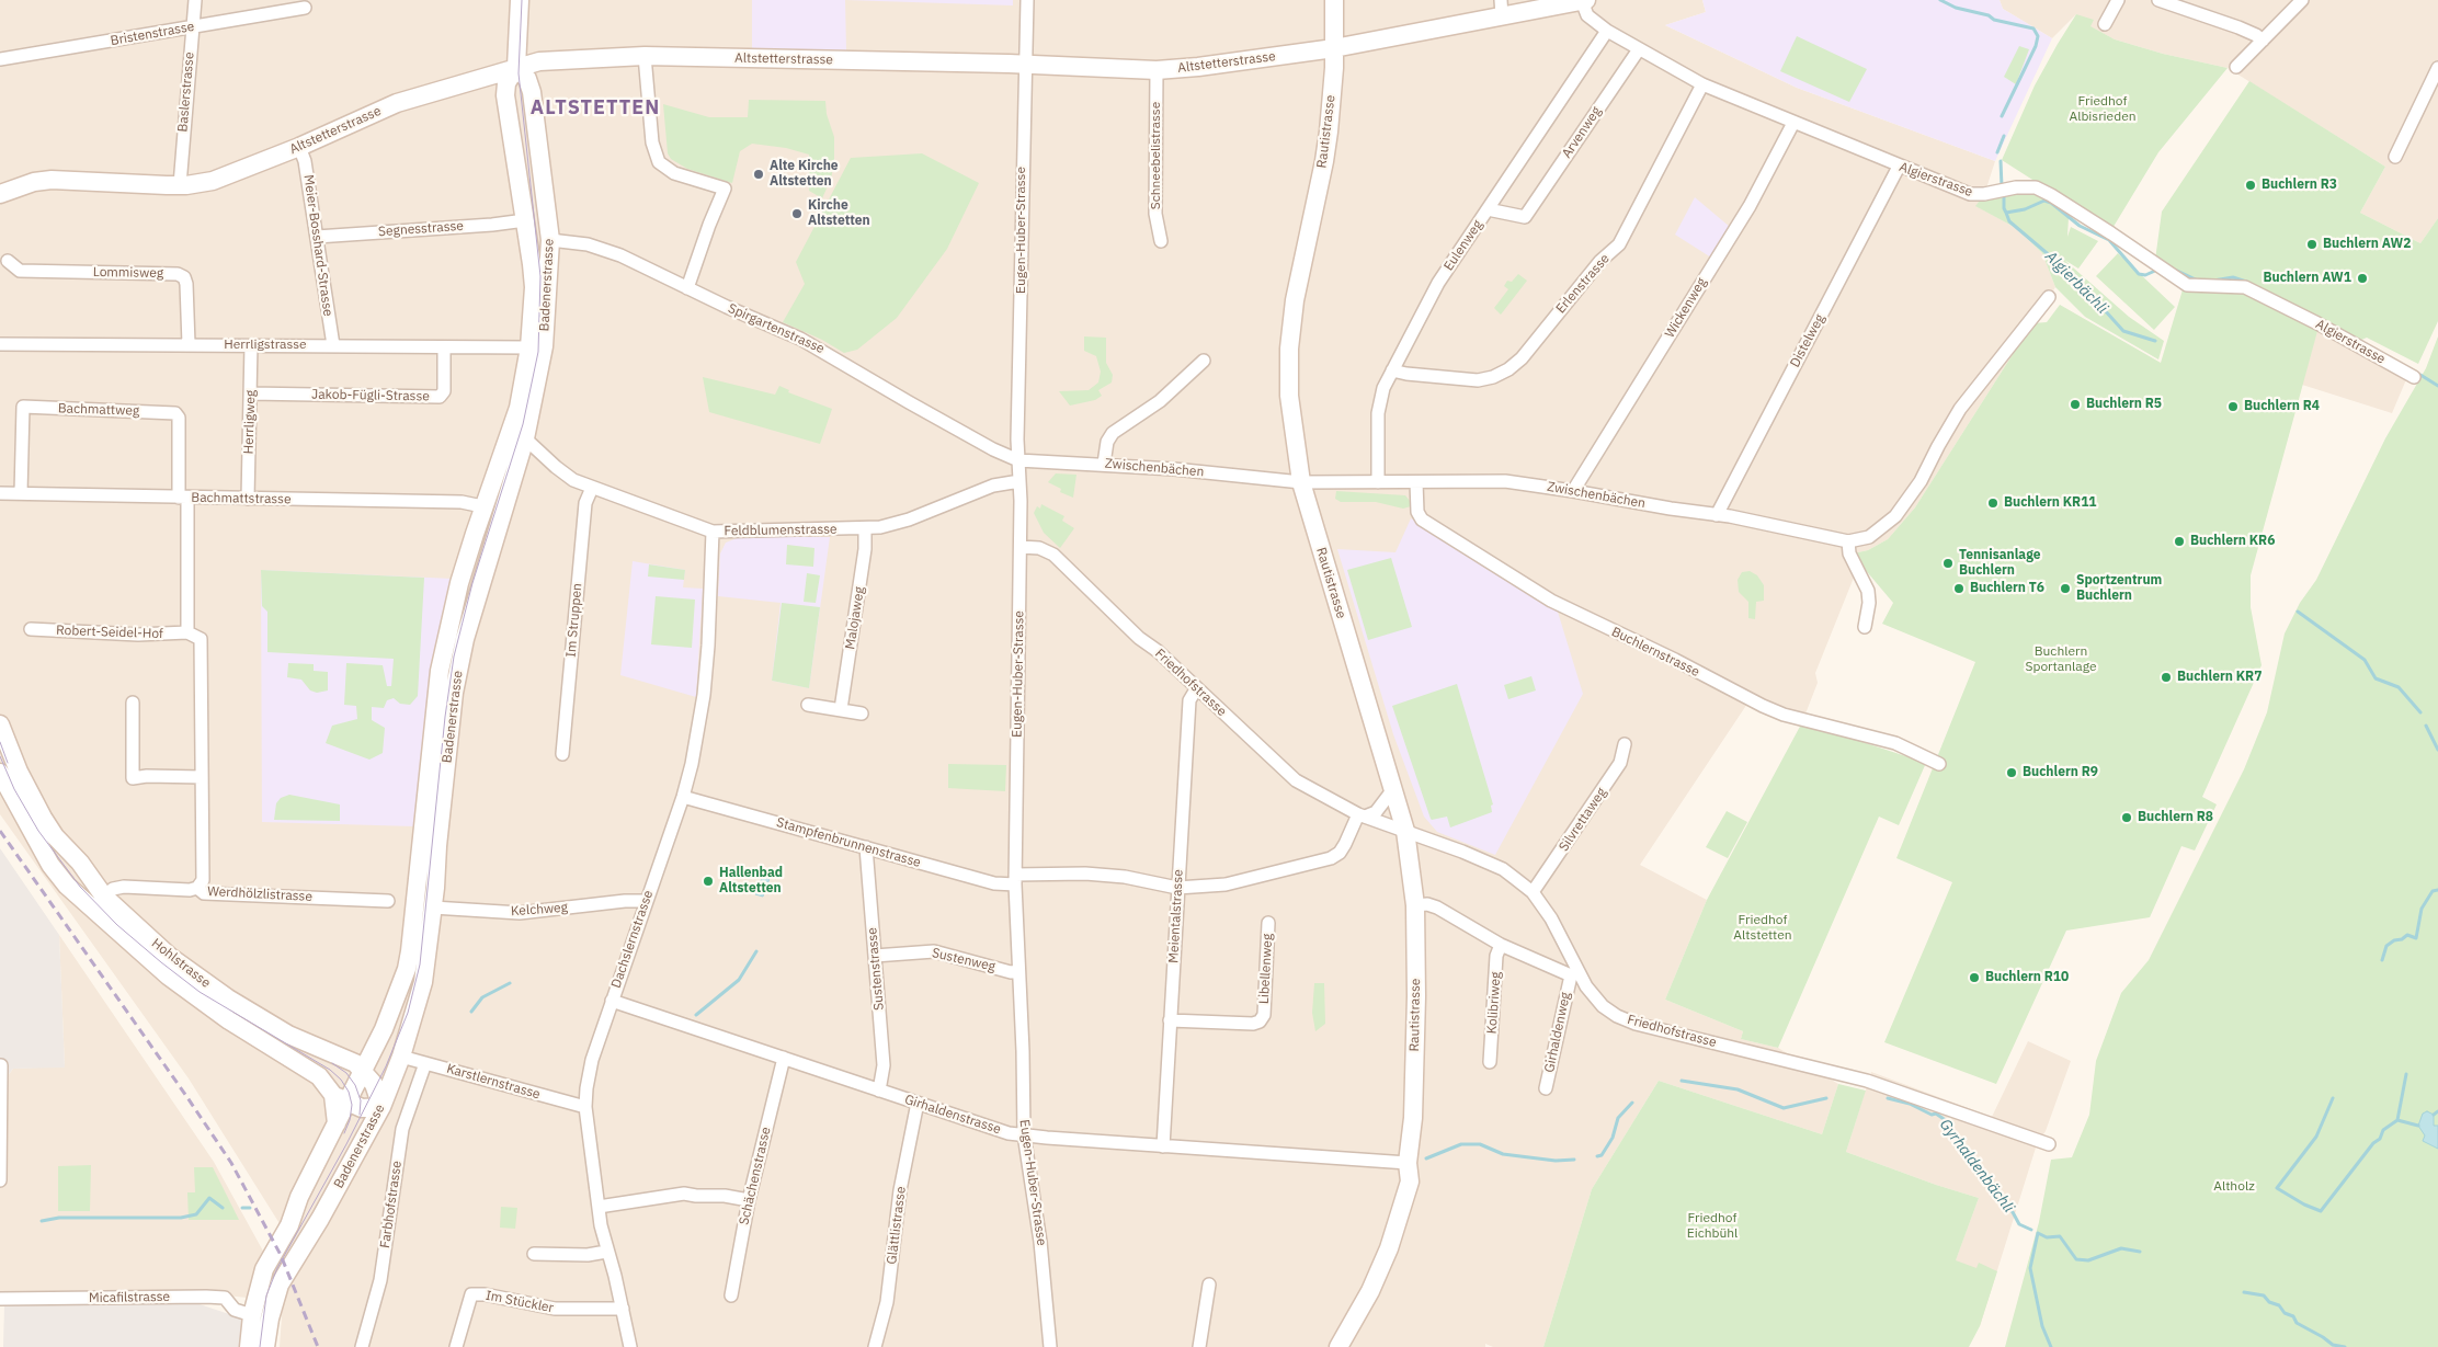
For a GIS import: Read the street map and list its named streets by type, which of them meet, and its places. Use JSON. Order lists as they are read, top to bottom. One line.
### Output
{"streets":{"street":["Bristenstrasse","Altstetterstrasse","Baslerstrasse","Rautistrasse","Arvenweg","Schneebelistrasse","Algierstrasse","Segnesstrasse","Eugen-Huber-Strasse","Meier-Bosshard-Strasse","Eulenweg","Lommisweg","Erlenstrasse","Badenerstrasse","Wickenweg","Spirgartenstrasse","Distelweg","Herrligstrasse","Jakob-Fügli-Strasse","Bachmattweg","Herrligweg","Zwischenbächen","Bachmattstrasse","Feldblumenstrasse","Malojaweg","Im Struppen","Robert-Seidel-Hof","Buchlernstrasse","Friedhofstrasse","Silvrettaweg","Stampfenbrunnenstrasse","Werdhölzlistrasse","Kelchweg","Meientalstrasse","Dachslernstrasse","Sustenweg","Hohlstrasse","Sustenstrasse","Libellenweg","Kolibriweg","Girhaldenweg","Karstlernstrasse","Girhaldenstrasse","Schächenstrasse","Farbhofstrasse","Glättlistrasse","Micafilstrasse","Im Stückler"]},"crossings":[["Bristenstrasse","Baslerstrasse"],["Altstetterstrasse","Baslerstrasse"],["Altstetterstrasse","Rautistrasse"],["Altstetterstrasse","Schneebelistrasse"],["Altstetterstrasse","Algierstrasse"],["Altstetterstrasse","Eugen-Huber-Strasse"],["Altstetterstrasse","Meier-Bosshard-Strasse"],["Altstetterstrasse","Badenerstrasse"],["Rautistrasse","Zwischenbächen"],["Rautistrasse","Friedhofstrasse"],["Rautistrasse","Girhaldenstrasse"],["Arvenweg","Algierstrasse"],["Arvenweg","Eulenweg"],["Algierstrasse","Eulenweg"],["Algierstrasse","Erlenstrasse"],["Algierstrasse","Wickenweg"],["Algierstrasse","Distelweg"],["Segnesstrasse","Meier-Bosshard-Strasse"],["Segnesstrasse","Badenerstrasse"],["Eugen-Huber-Strasse","Spirgartenstrasse"],["Eugen-Huber-Strasse","Zwischenbächen"],["Eugen-Huber-Strasse","Feldblumenstrasse"],["Eugen-Huber-Strasse","Friedhofstrasse"],["Eugen-Huber-Strasse","Stampfenbrunnenstrasse"],["Eugen-Huber-Strasse","Sustenweg"],["Eugen-Huber-Strasse","Girhaldenstrasse"],["Meier-Bosshard-Strasse","Herrligstrasse"],["Eulenweg","Erlenstrasse"],["Eulenweg","Zwischenbächen"],["Lommisweg","Herrligstrasse"],["Badenerstrasse","Spirgartenstrasse"],["Badenerstrasse","Herrligstrasse"],["Badenerstrasse","Bachmattstrasse"],["Badenerstrasse","Feldblumenstrasse"],["Badenerstrasse","Kelchweg"],["Badenerstrasse","Hohlstrasse"],["Badenerstrasse","Karstlernstrasse"],["Wickenweg","Zwischenbächen"],["Spirgartenstrasse","Zwischenbächen"],["Distelweg","Zwischenbächen"],["Herrligstrasse","Jakob-Fügli-Strasse"],["Herrligstrasse","Herrligweg"],["Jakob-Fügli-Strasse","Herrligweg"],["Bachmattweg","Bachmattstrasse"],["Herrligweg","Bachmattstrasse"],["Zwischenbächen","Buchlernstrasse"],["Feldblumenstrasse","Malojaweg"],["Feldblumenstrasse","Im Struppen"],["Feldblumenstrasse","Dachslernstrasse"],["Friedhofstrasse","Silvrettaweg"],["Friedhofstrasse","Stampfenbrunnenstrasse"],["Friedhofstrasse","Meientalstrasse"],["Friedhofstrasse","Girhaldenweg"],["Stampfenbrunnenstrasse","Meientalstrasse"],["Stampfenbrunnenstrasse","Dachslernstrasse"],["Stampfenbrunnenstrasse","Sustenstrasse"],["Werdhölzlistrasse","Hohlstrasse"],["Kelchweg","Dachslernstrasse"],["Meientalstrasse","Libellenweg"],["Meientalstrasse","Girhaldenstrasse"],["Dachslernstrasse","Karstlernstrasse"],["Dachslernstrasse","Girhaldenstrasse"],["Dachslernstrasse","Im Stückler"],["Sustenweg","Sustenstrasse"],["Sustenstrasse","Girhaldenstrasse"],["Karstlernstrasse","Farbhofstrasse"],["Girhaldenstrasse","Schächenstrasse"],["Girhaldenstrasse","Glättlistrasse"]],"districts":["ALTSTETTEN"],"water":["Algierbächli","Gyrhaldenbächli"],"parks":["Friedhof Albisrieden","Buchlern Sportanlage","Friedhof Altstetten","Altholz","Friedhof Eichbühl"],"places":["Alte Kirche Altstetten","Buchlern R3","Kirche Altstetten","Buchlern AW2","Buchlern AW1","Buchlern R5","Buchlern R4","Buchlern KR11","Buchlern KR6","Tennisanlage Buchlern","Buchlern T6","Sportzentrum Buchlern","Buchlern KR7","Buchlern R9","Buchlern R8","Hallenbad Altstetten","Buchlern R10"]}
